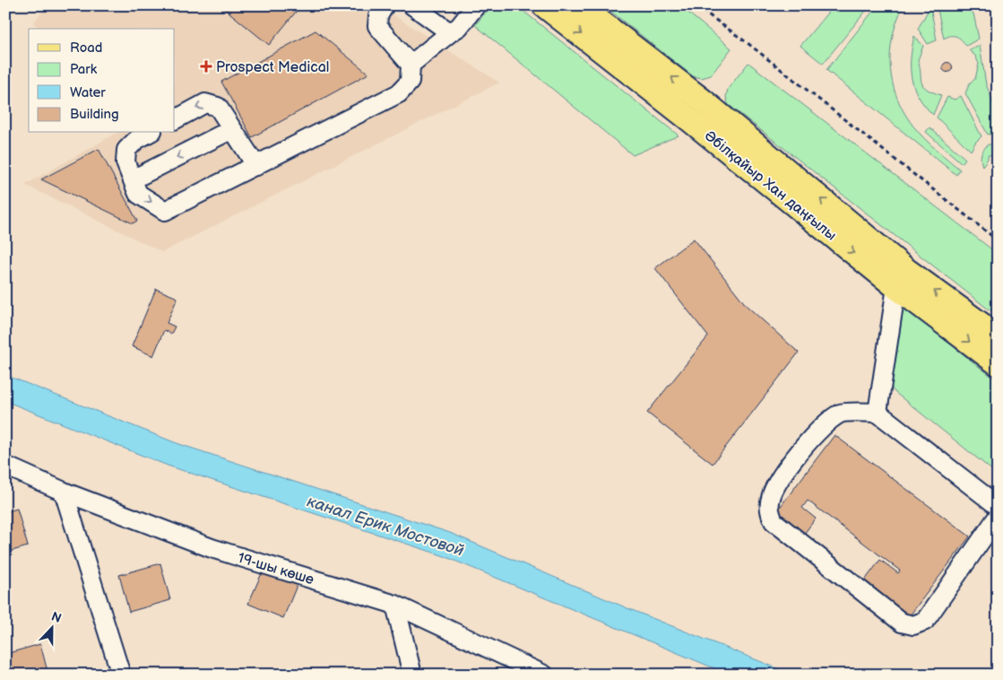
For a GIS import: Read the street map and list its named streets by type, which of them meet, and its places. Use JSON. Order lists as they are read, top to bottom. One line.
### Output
{"streets":{"main road":["Әбілқайыр Хан даңғылы"],"street":["19-шы көше"]},"water":["канал Ерик Мостовой"],"places":{"health":["Prospect Medical"]},"legend":["Road","Park","Water","Building"],"north":"top"}
